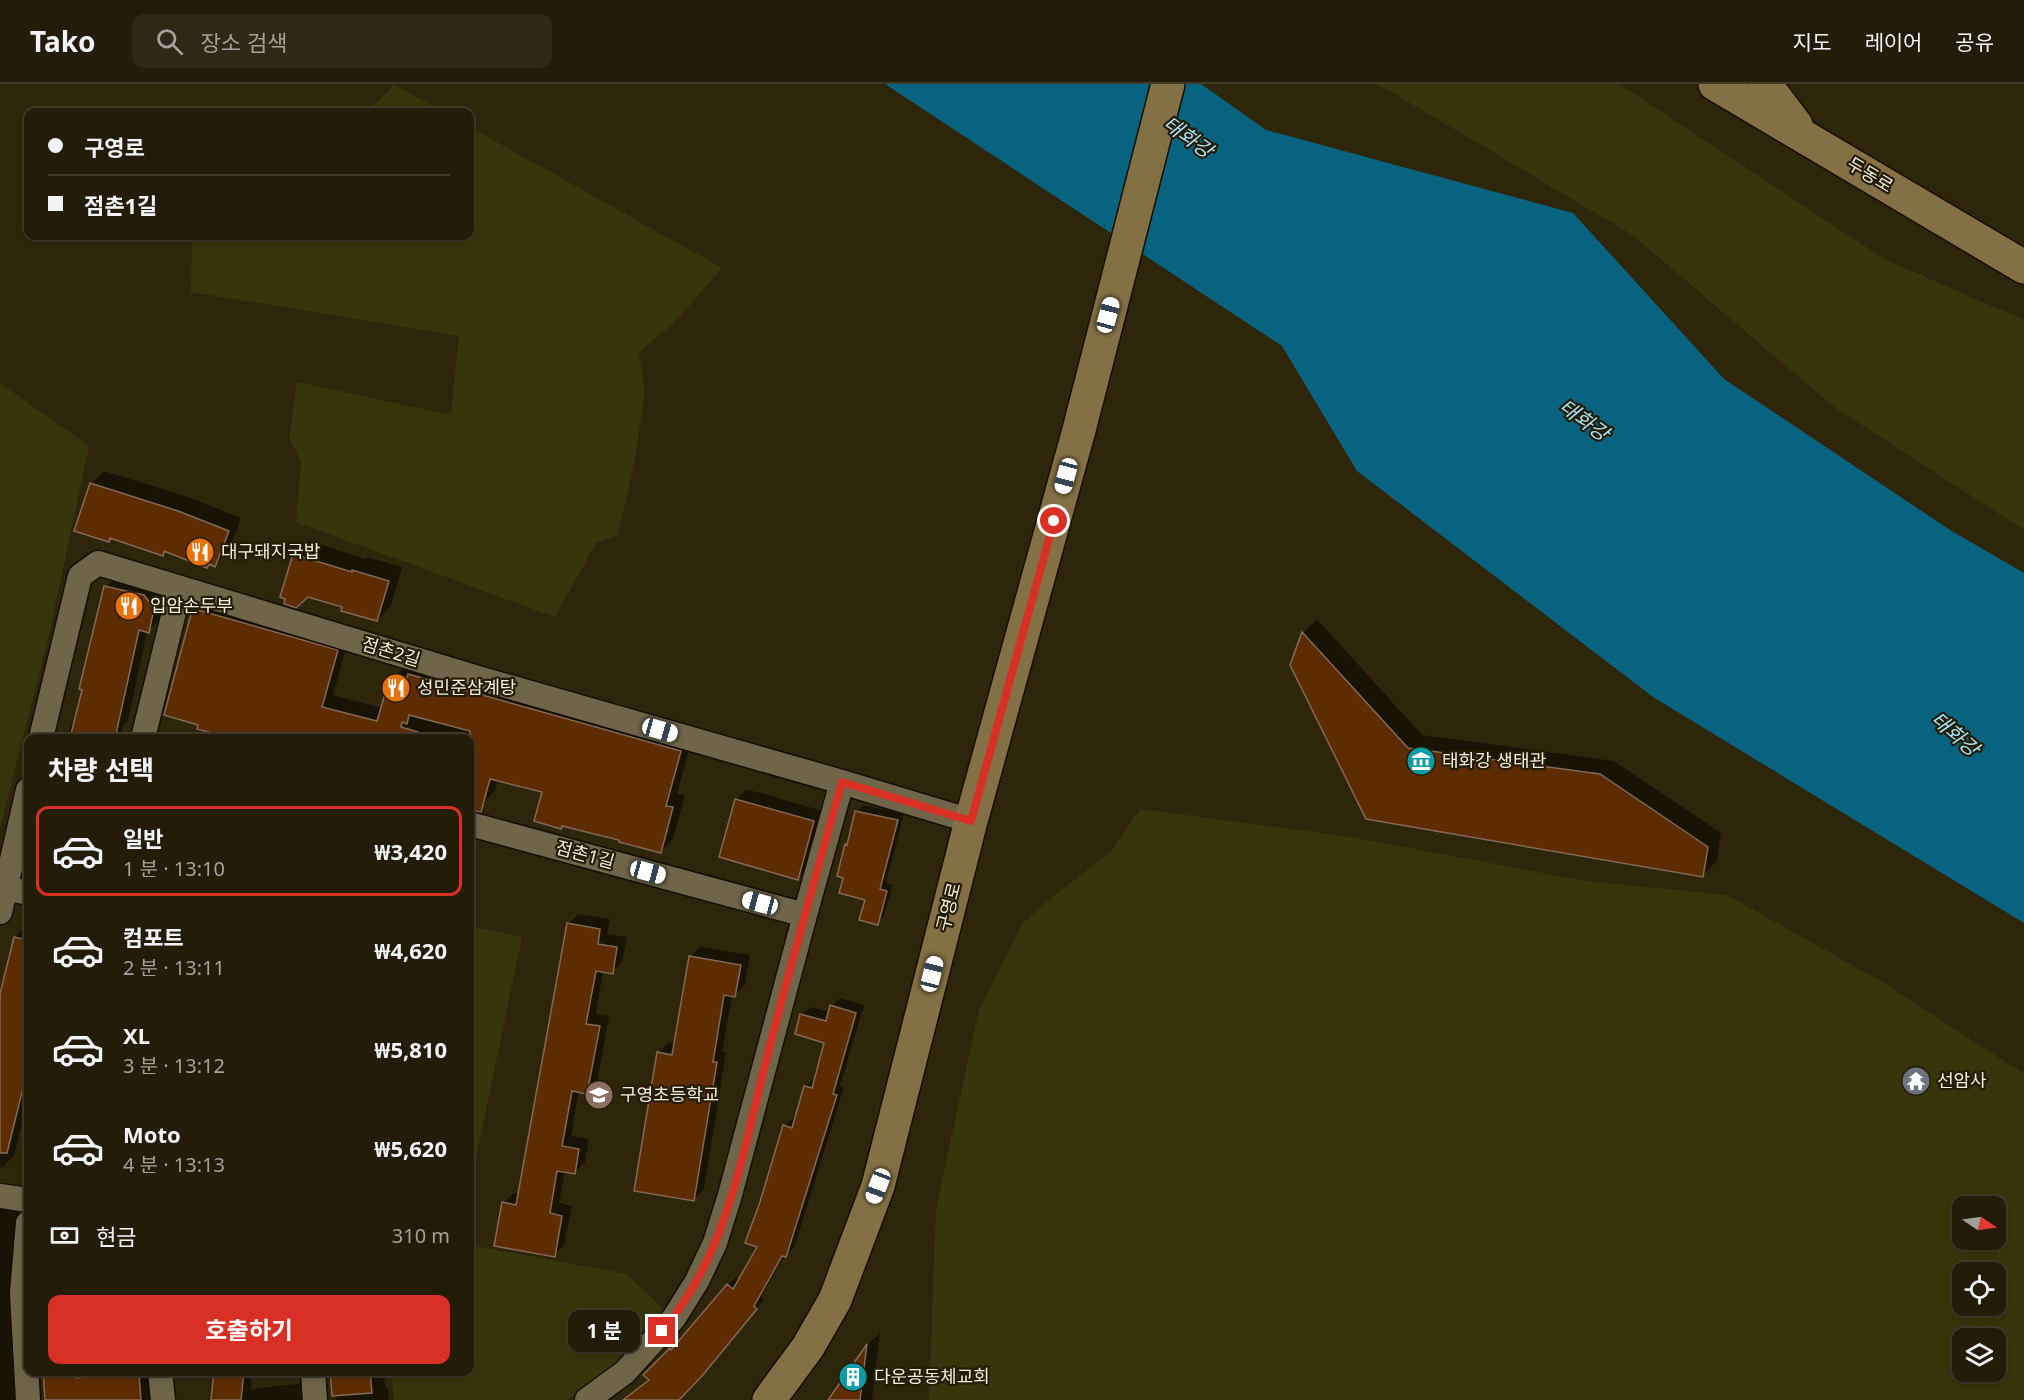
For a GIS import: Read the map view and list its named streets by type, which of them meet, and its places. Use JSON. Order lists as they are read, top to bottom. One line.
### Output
{"streets":{"main road":["두동로","구영로"],"street":["점촌2길","점촌1길"]},"crossings":[["점촌2길","구영로"]],"water":["태화강"],"places":{"restaurant":["대구돼지국밥","입암손두부","성민준삼계탕"],"museum":["태화강 생태관"],"temple":["선암사"],"school or university":["구영초등학교"],"building":["다운공동체교회"]},"north":"right","page":{"header":"Tako","search":"장소 검색","nav":["지도","레이어","공유"],"banner":["구영로","점촌1길"],"heading":"차량 선택","list":[{"name":"일반","note":"1 분 · 13:10","value":"₩3,420"},{"name":"컴포트","note":"2 분 · 13:11","value":"₩4,620"},{"name":"XL","note":"3 분 · 13:12","value":"₩5,810"},{"name":"Moto","note":"4 분 · 13:13","value":"₩5,620"}],"pay":["현금","310 m"],"buttons":"호출하기","bubble":"1 분"}}
